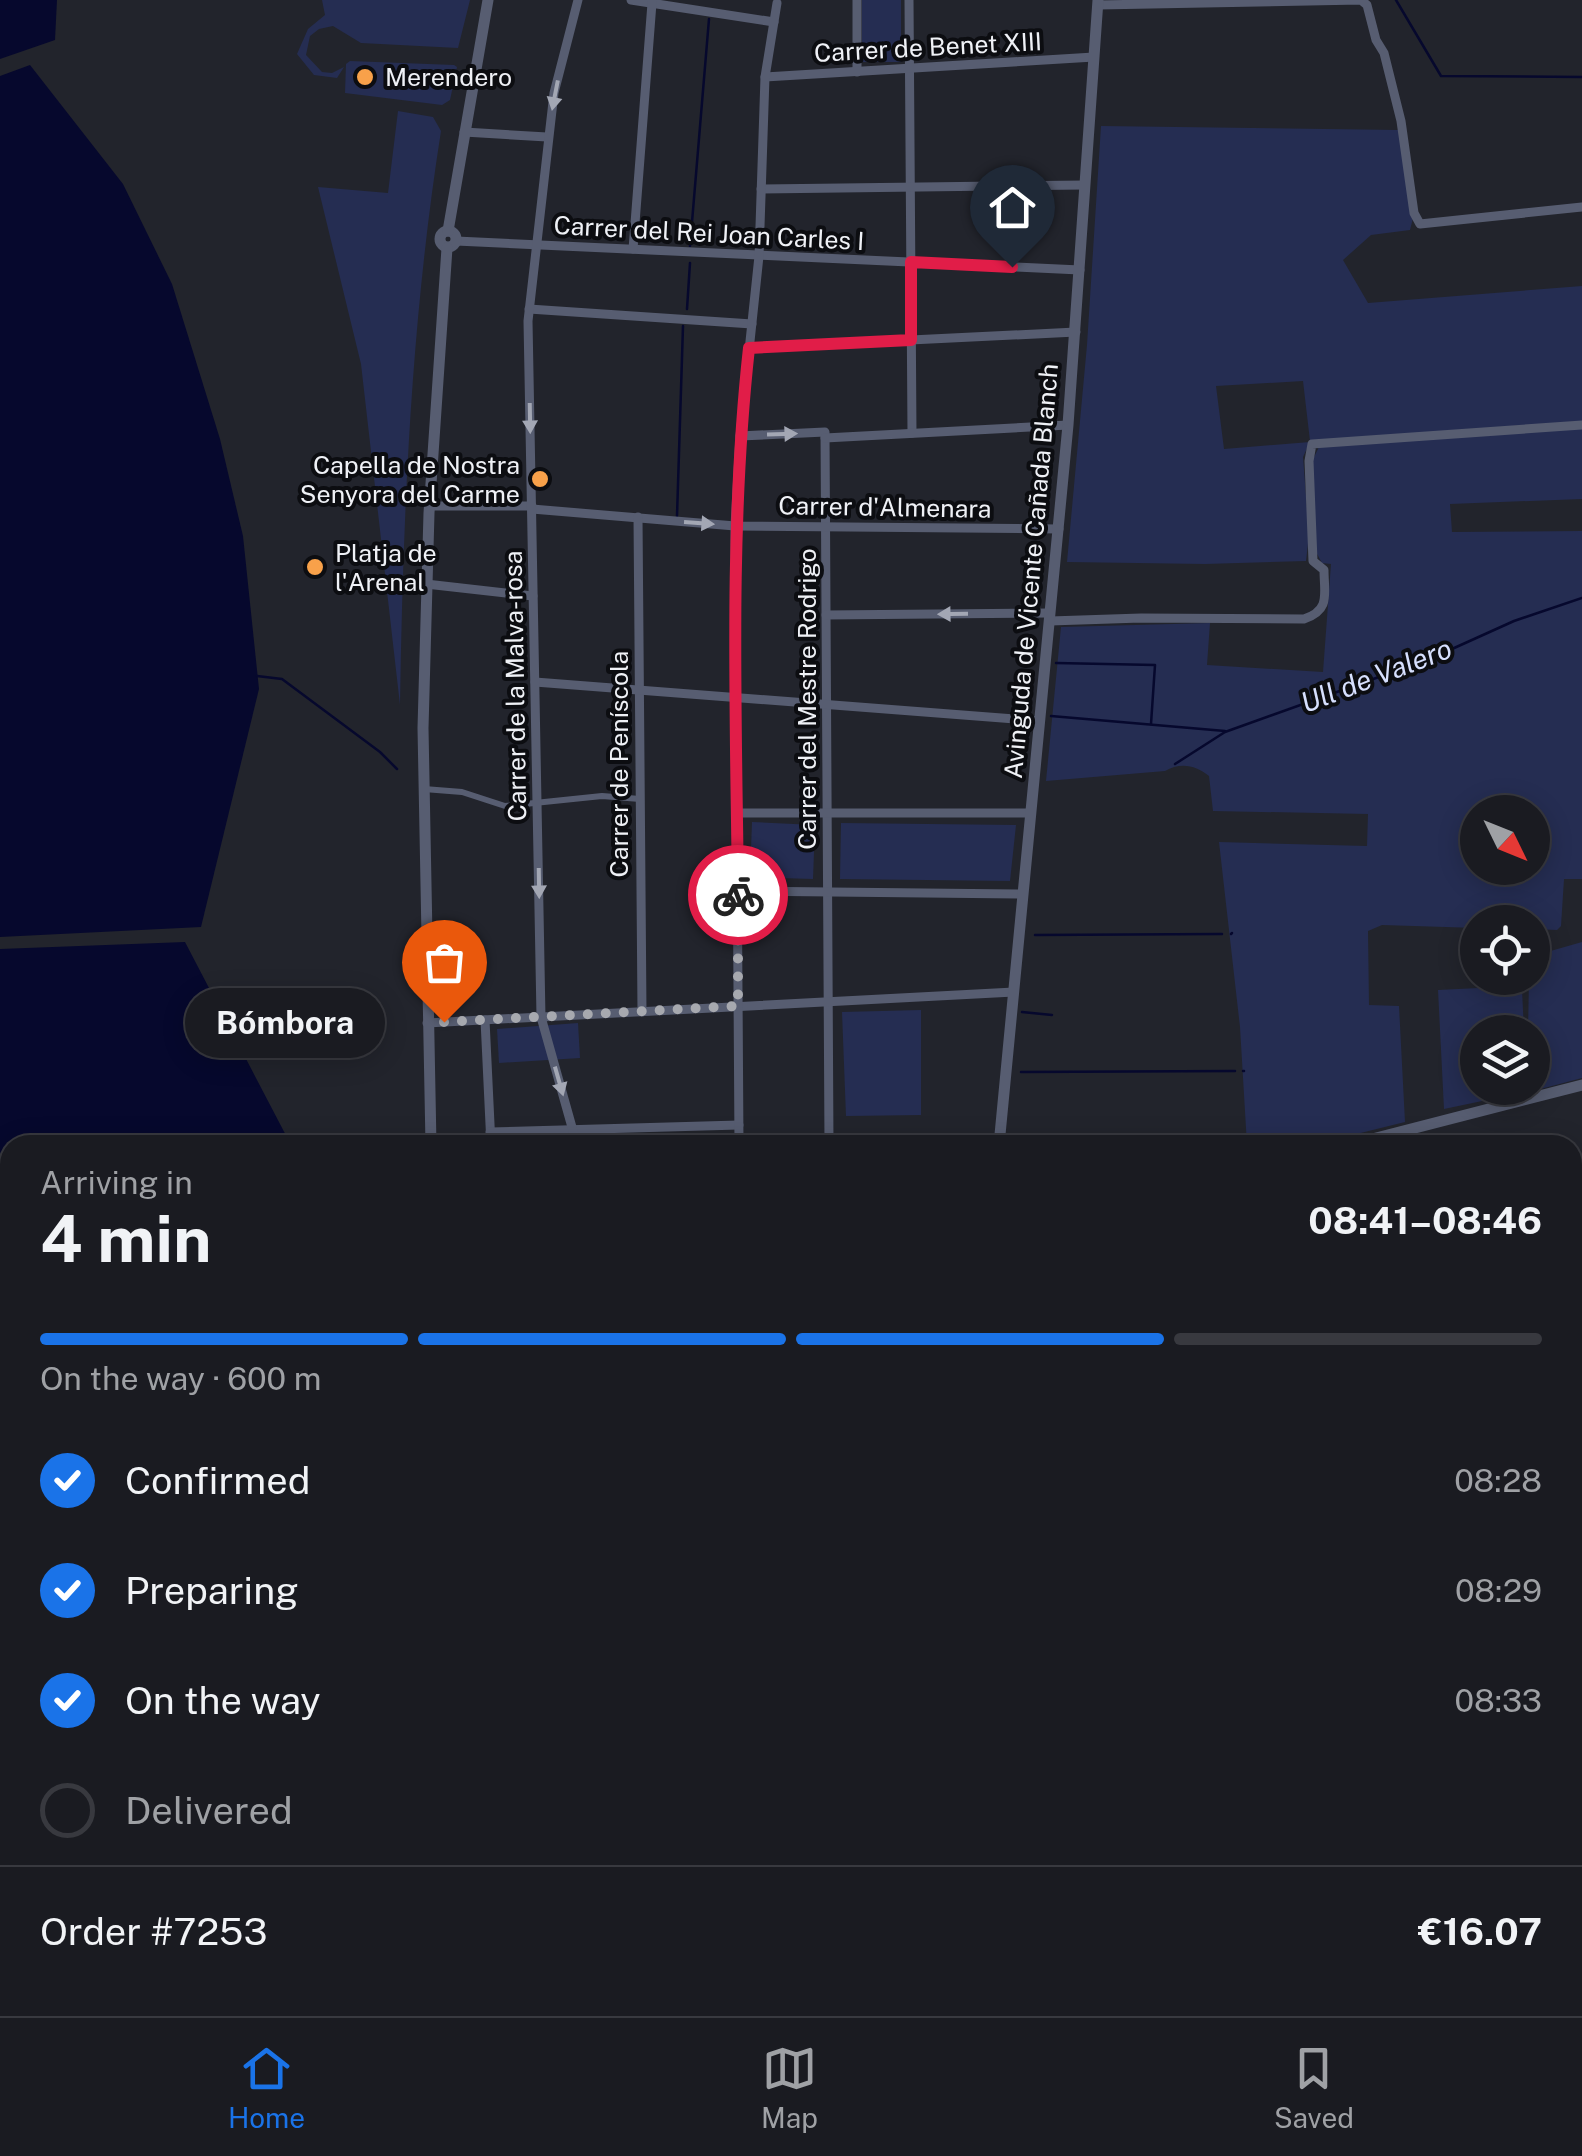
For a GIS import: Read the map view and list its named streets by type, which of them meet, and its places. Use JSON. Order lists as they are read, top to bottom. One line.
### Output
{"streets":{"street":["Carrer de Benet XIII","Carrer del Rei Joan Carles I","Carrer d'Almenara","Avinguda de Vicente Cañada Blanch","Carrer de la Malva-rosa","Carrer del Mestre Rodrigo","Carrer de Peníscola"]},"crossings":[["Carrer de Benet XIII","Avinguda de Vicente Cañada Blanch"],["Carrer del Rei Joan Carles I","Avinguda de Vicente Cañada Blanch"],["Carrer del Rei Joan Carles I","Carrer de la Malva-rosa"],["Carrer d'Almenara","Avinguda de Vicente Cañada Blanch"],["Carrer d'Almenara","Carrer de la Malva-rosa"],["Carrer d'Almenara","Carrer del Mestre Rodrigo"],["Carrer d'Almenara","Carrer de Peníscola"]],"one_way":["Carrer de la Malva-rosa"],"water":["Ull de Valero"],"places":["Merendero","Capella de Nostra Senyora del Carme","Platja de l'Arenal","Bómbora"],"north":"bottom right","page":{"bubble":"Bómbora","heading":["4 min","Arriving in","08:41–08:46"],"panel":["Order #7253","€16.07"],"bar":"On the way · 600 m","list":[["Confirmed","08:28"],["Preparing","08:29"],["On the way","08:33"],"Delivered"],"tabs":["Home","Map","Saved"]}}
